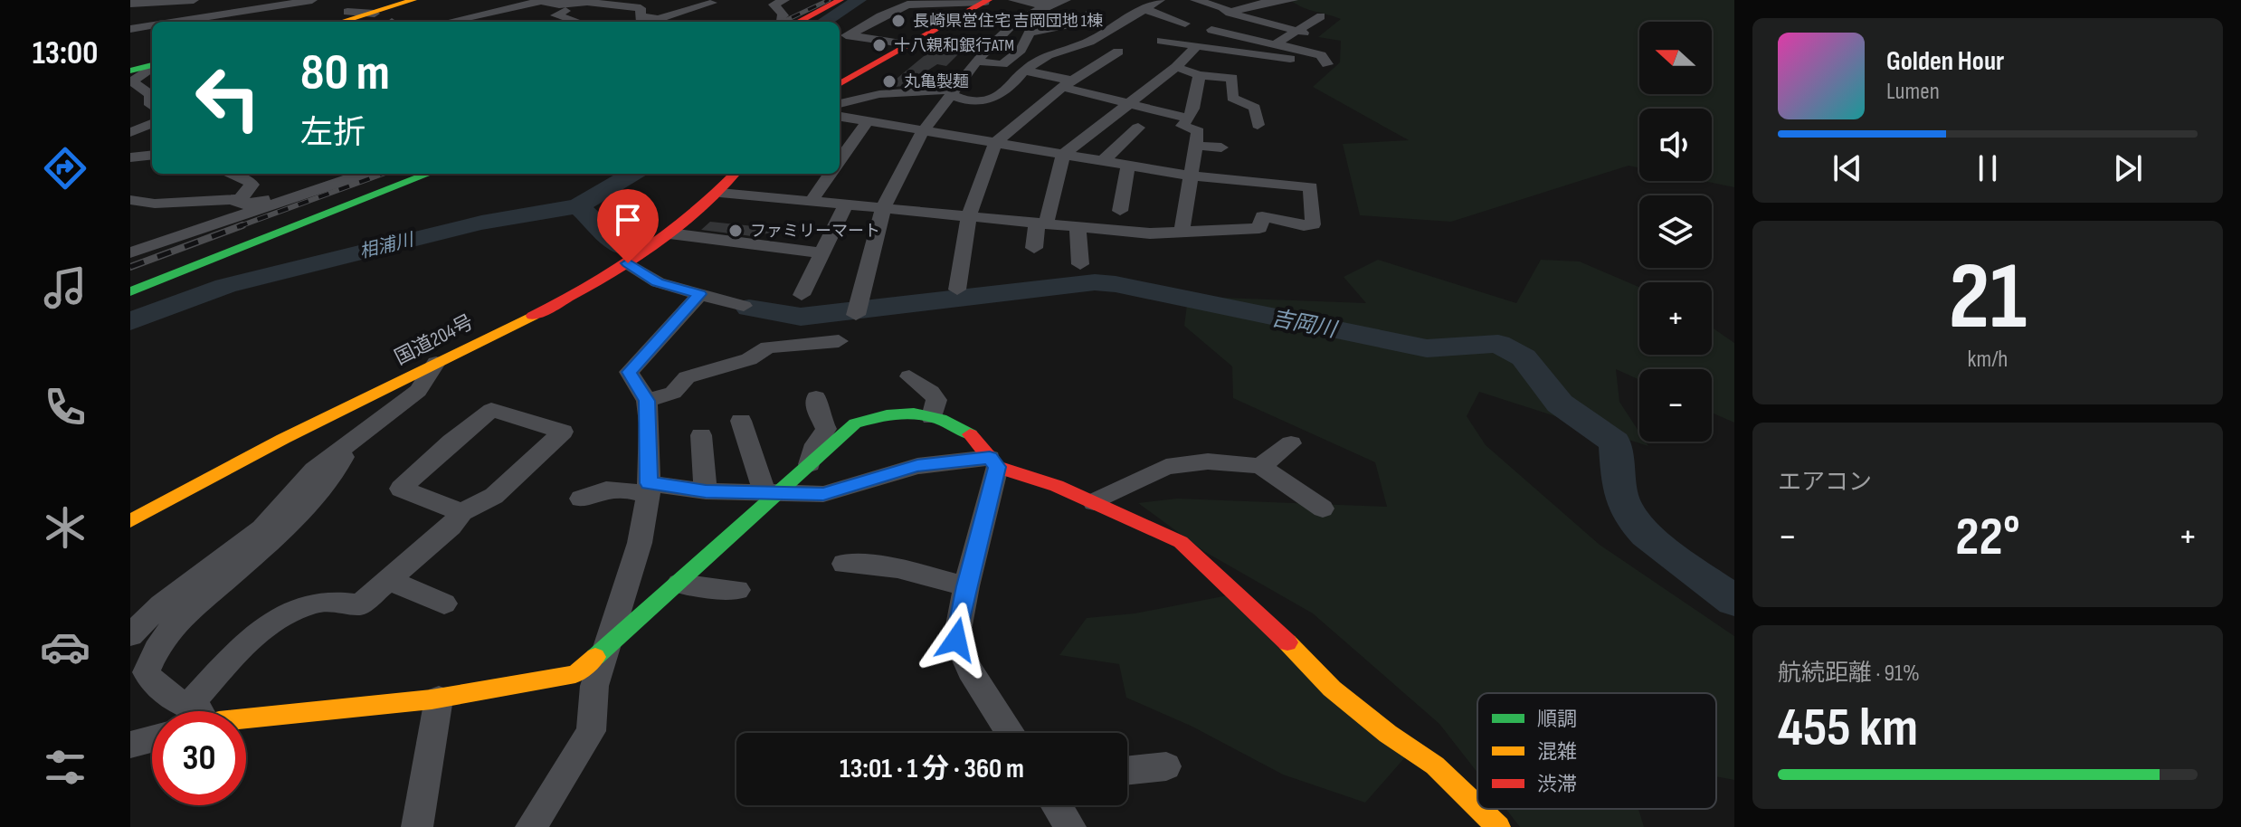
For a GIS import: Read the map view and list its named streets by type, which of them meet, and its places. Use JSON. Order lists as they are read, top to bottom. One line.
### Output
{"streets":{"main road":["国道204号"]},"water":["相浦川","吉岡川"],"places":["長崎県営住宅 吉岡団地 1棟","十八親和銀行ATM","丸亀製麺","ファミリーマート"],"legend":["順調","混雑","渋滞"],"north":"left","page":{"tabs":"13:00","map_buttons":["+","−"],"turn":["80 m","左折"],"song":["Golden Hour","Lumen"],"tile":[["21","km/h"],"エアコン",["航続距離 · 91%","455 km"]],"heat":["−","22°","+"],"limit":"30","trip":"13:01 · 1 分 · 360 m"}}
